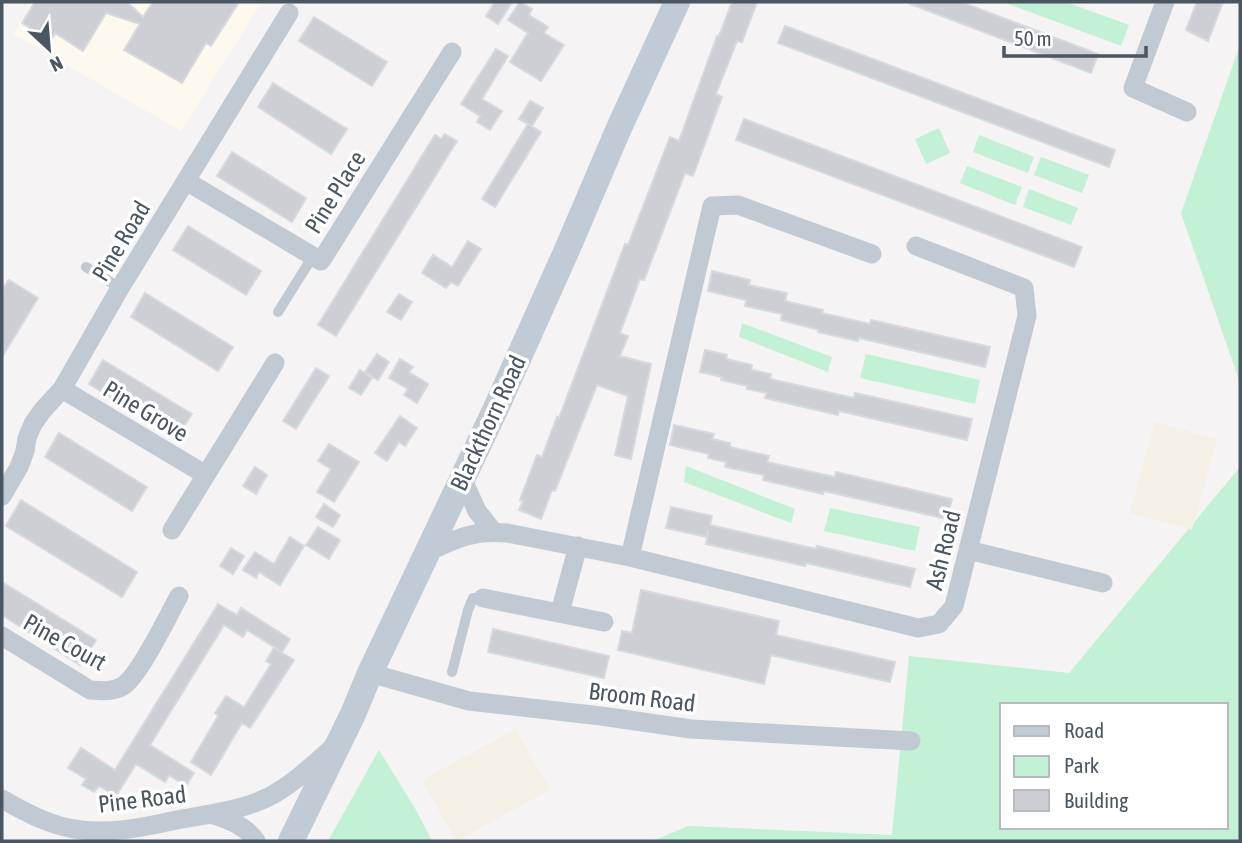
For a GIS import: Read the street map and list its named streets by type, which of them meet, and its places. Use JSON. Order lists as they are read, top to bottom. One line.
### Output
{"streets":{"street":["Pine Place","Pine Road","Pine Grove","Blackthorn Road","Ash Road","Pine Court","Broom Road"]},"crossings":[["Pine Place","Pine Road"],["Pine Road","Pine Grove"],["Pine Road","Blackthorn Road"],["Blackthorn Road","Ash Road"],["Blackthorn Road","Broom Road"]],"legend":["Road","Park","Building"],"scale_bar":"50 m","north":"bottom right"}
